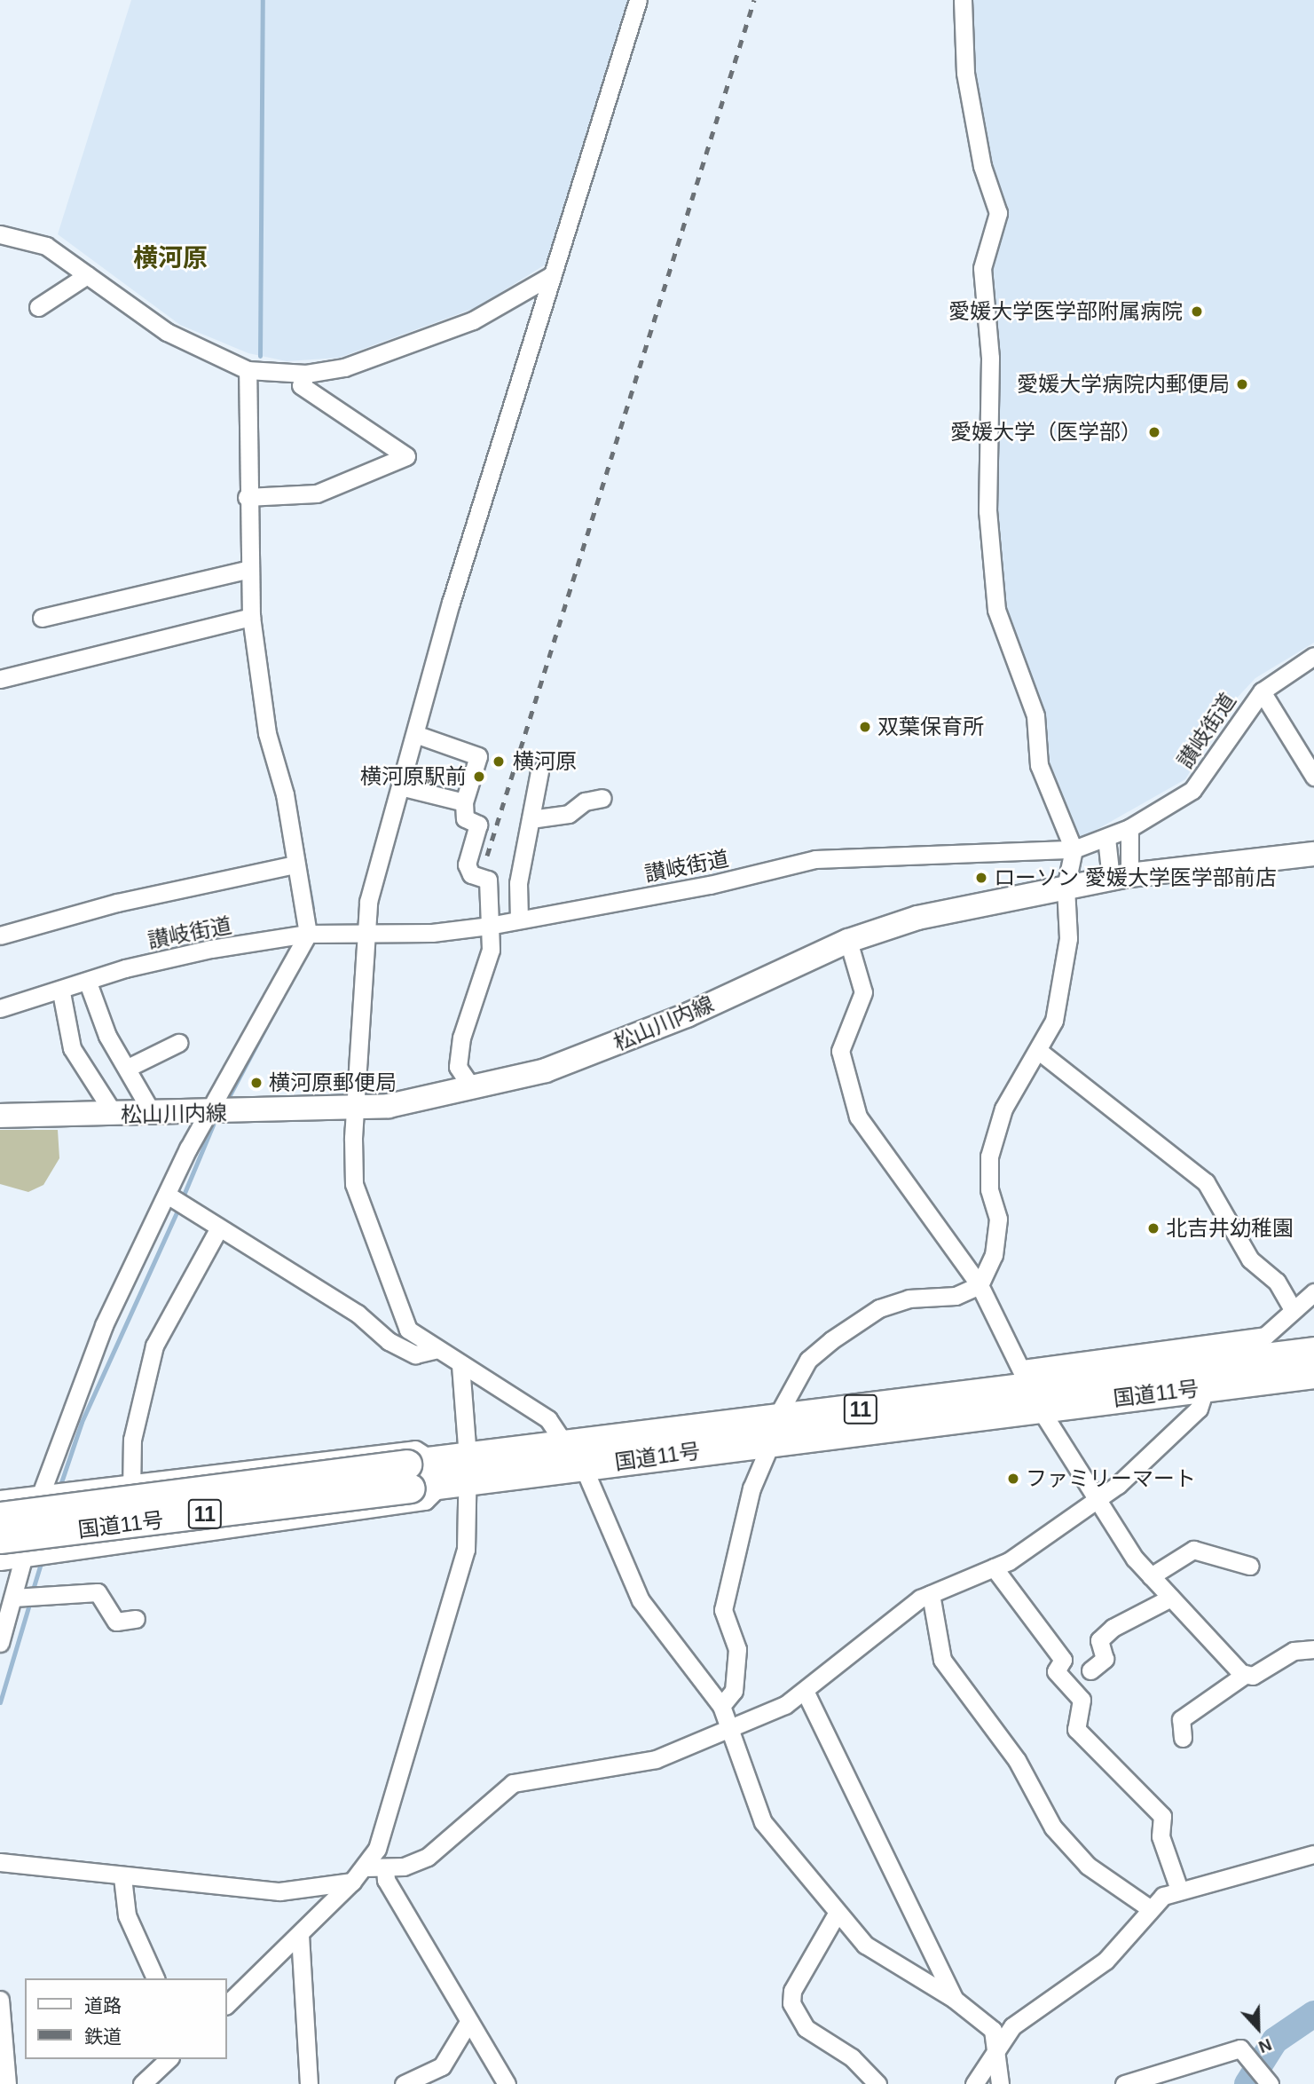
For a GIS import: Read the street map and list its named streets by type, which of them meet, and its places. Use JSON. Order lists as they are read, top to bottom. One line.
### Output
{"streets":{"highway":["国道11号","11"],"main road":["松山川内線"],"street":["讃岐街道"]},"districts":["横河原"],"places":["愛媛大学医学部附属病院","愛媛大学病院内郵便局","愛媛大学（医学部）","双葉保育所","横河原","横河原駅前","ローソン 愛媛大学医学部前店","横河原郵便局","北吉井幼稚園","ファミリーマート"],"legend":["道路","鉄道"],"north":"bottom"}
